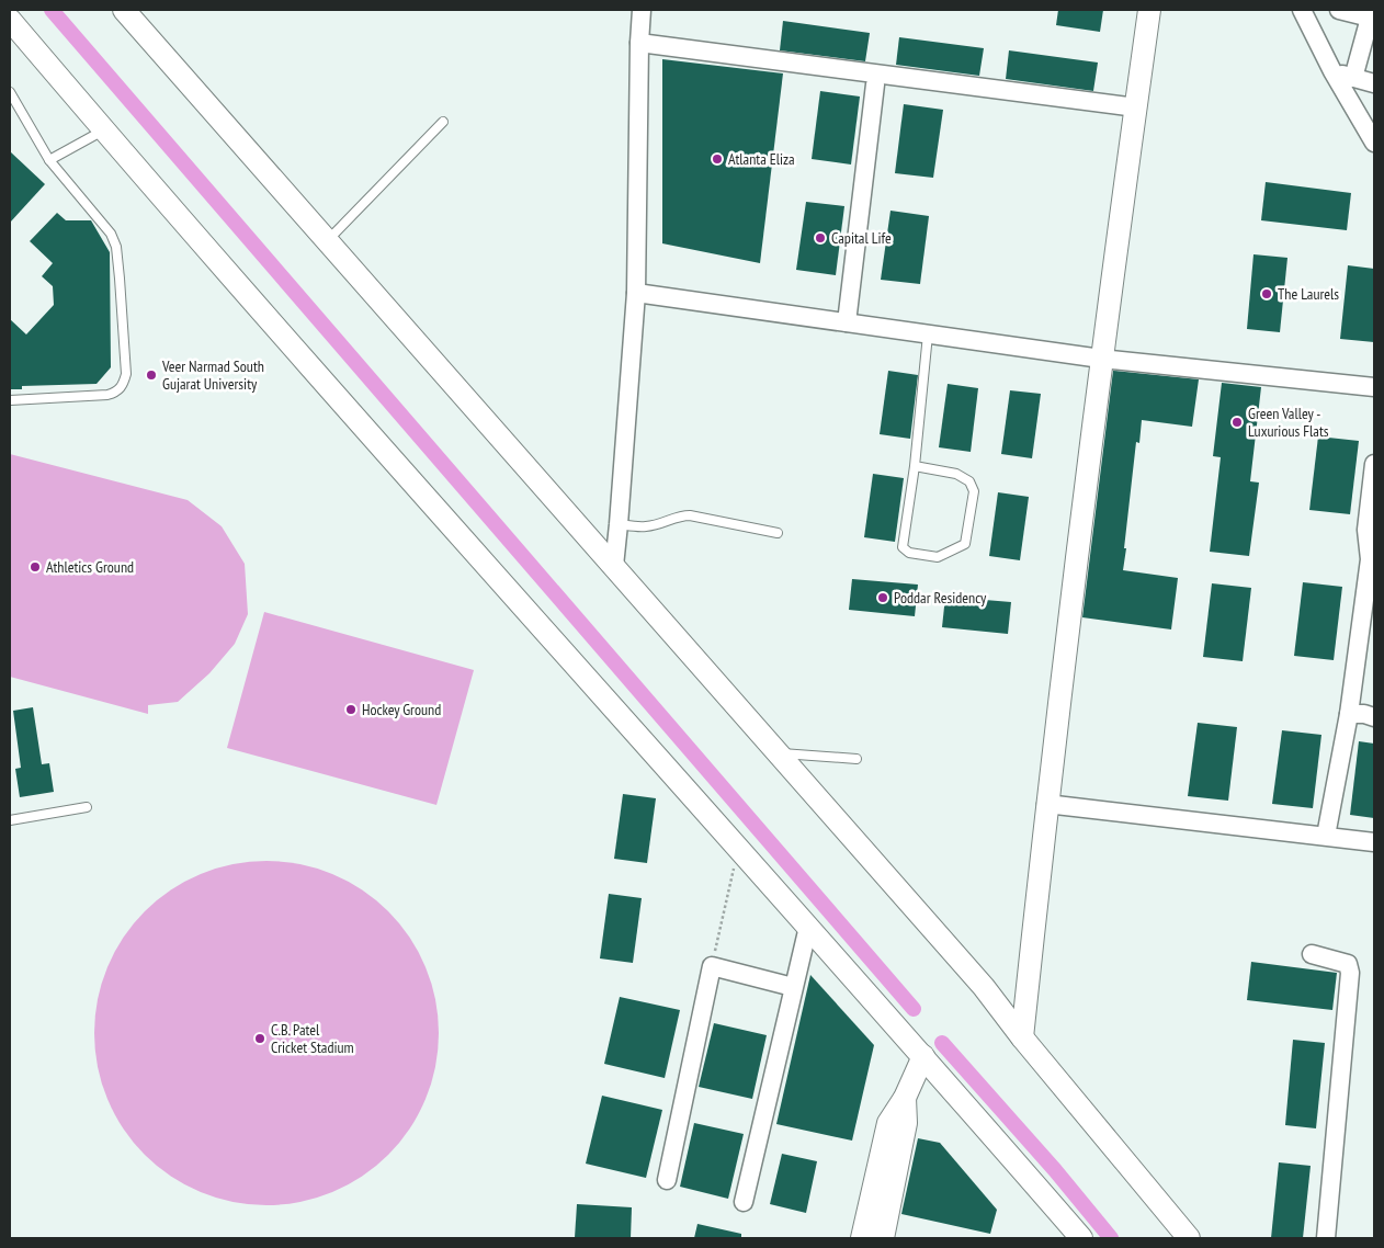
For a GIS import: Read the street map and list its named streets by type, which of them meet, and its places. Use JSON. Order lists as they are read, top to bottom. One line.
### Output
{"places":["Atlanta Eliza","Capital Life","The Laurels","Veer Narmad South Gujarat University","Green Valley - Luxurious Flats","Athletics Ground","Poddar Residency","Hockey Ground","C.B. Patel Cricket Stadium"]}
